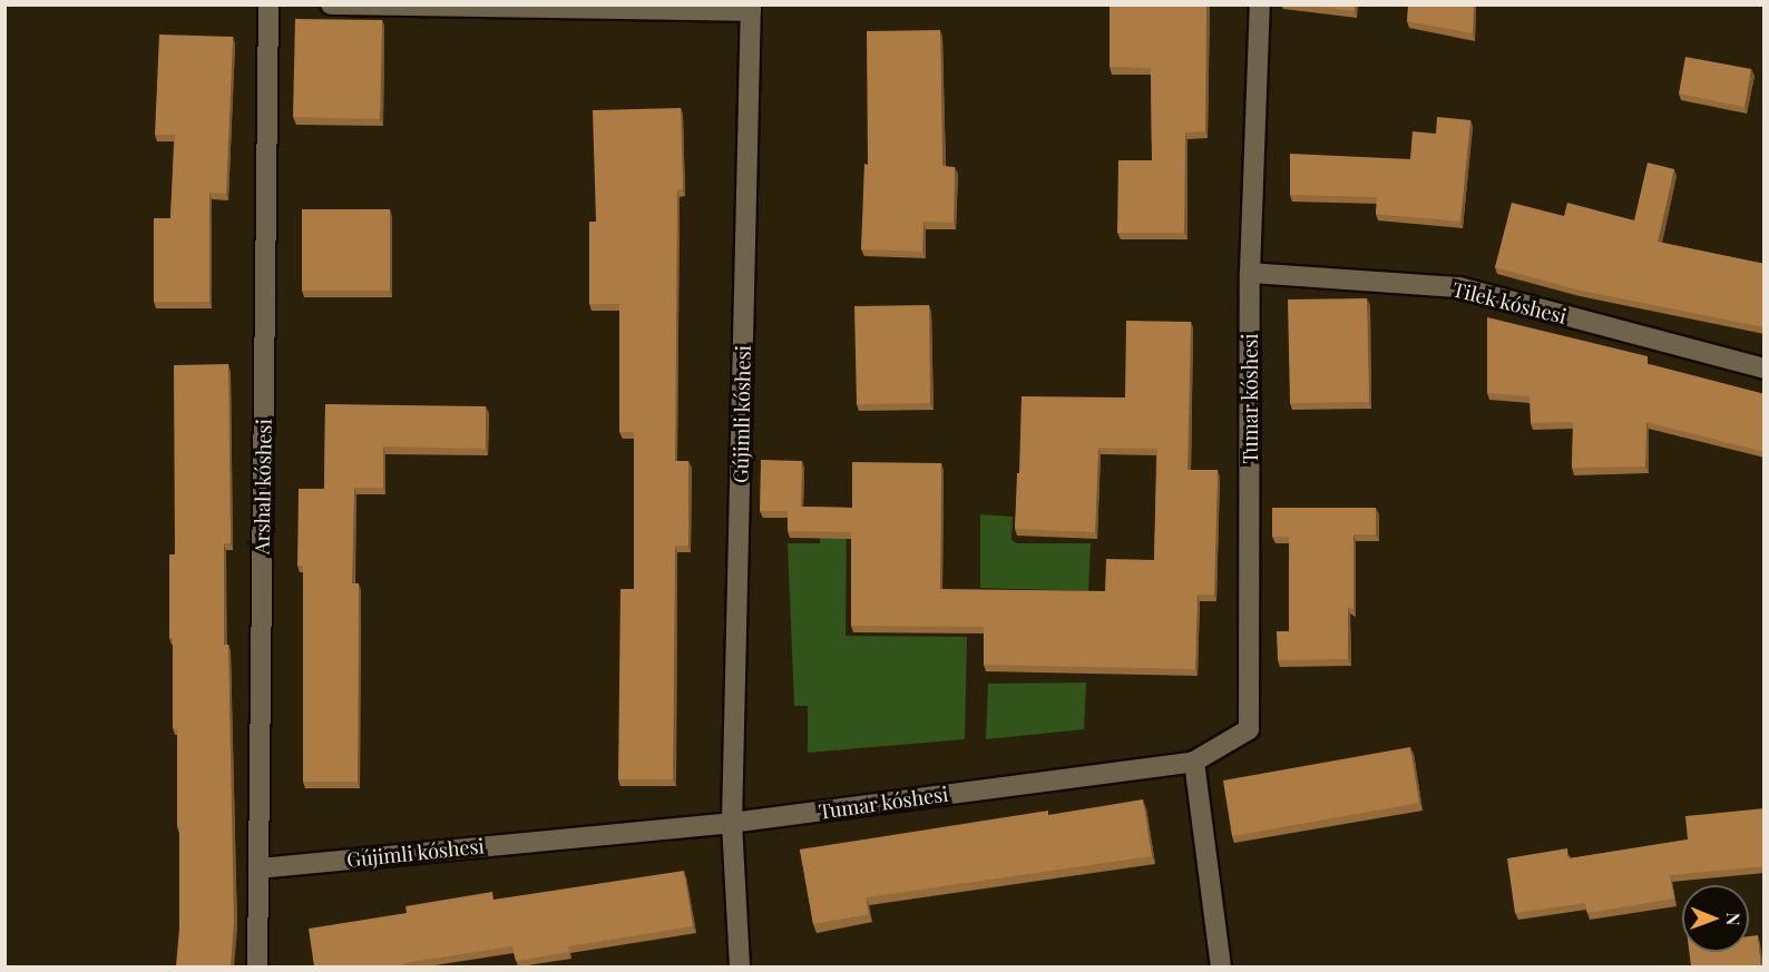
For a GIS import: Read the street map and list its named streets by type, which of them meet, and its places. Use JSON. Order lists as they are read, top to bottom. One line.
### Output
{"streets":{"street":["Tilek kóshesi","Tumar kóshesi","Gújimli kóshesi","Arshalı kóshesi"]},"crossings":[["Tilek kóshesi","Tumar kóshesi"],["Tumar kóshesi","Gújimli kóshesi"],["Gújimli kóshesi","Arshalı kóshesi"]],"north":"right"}
